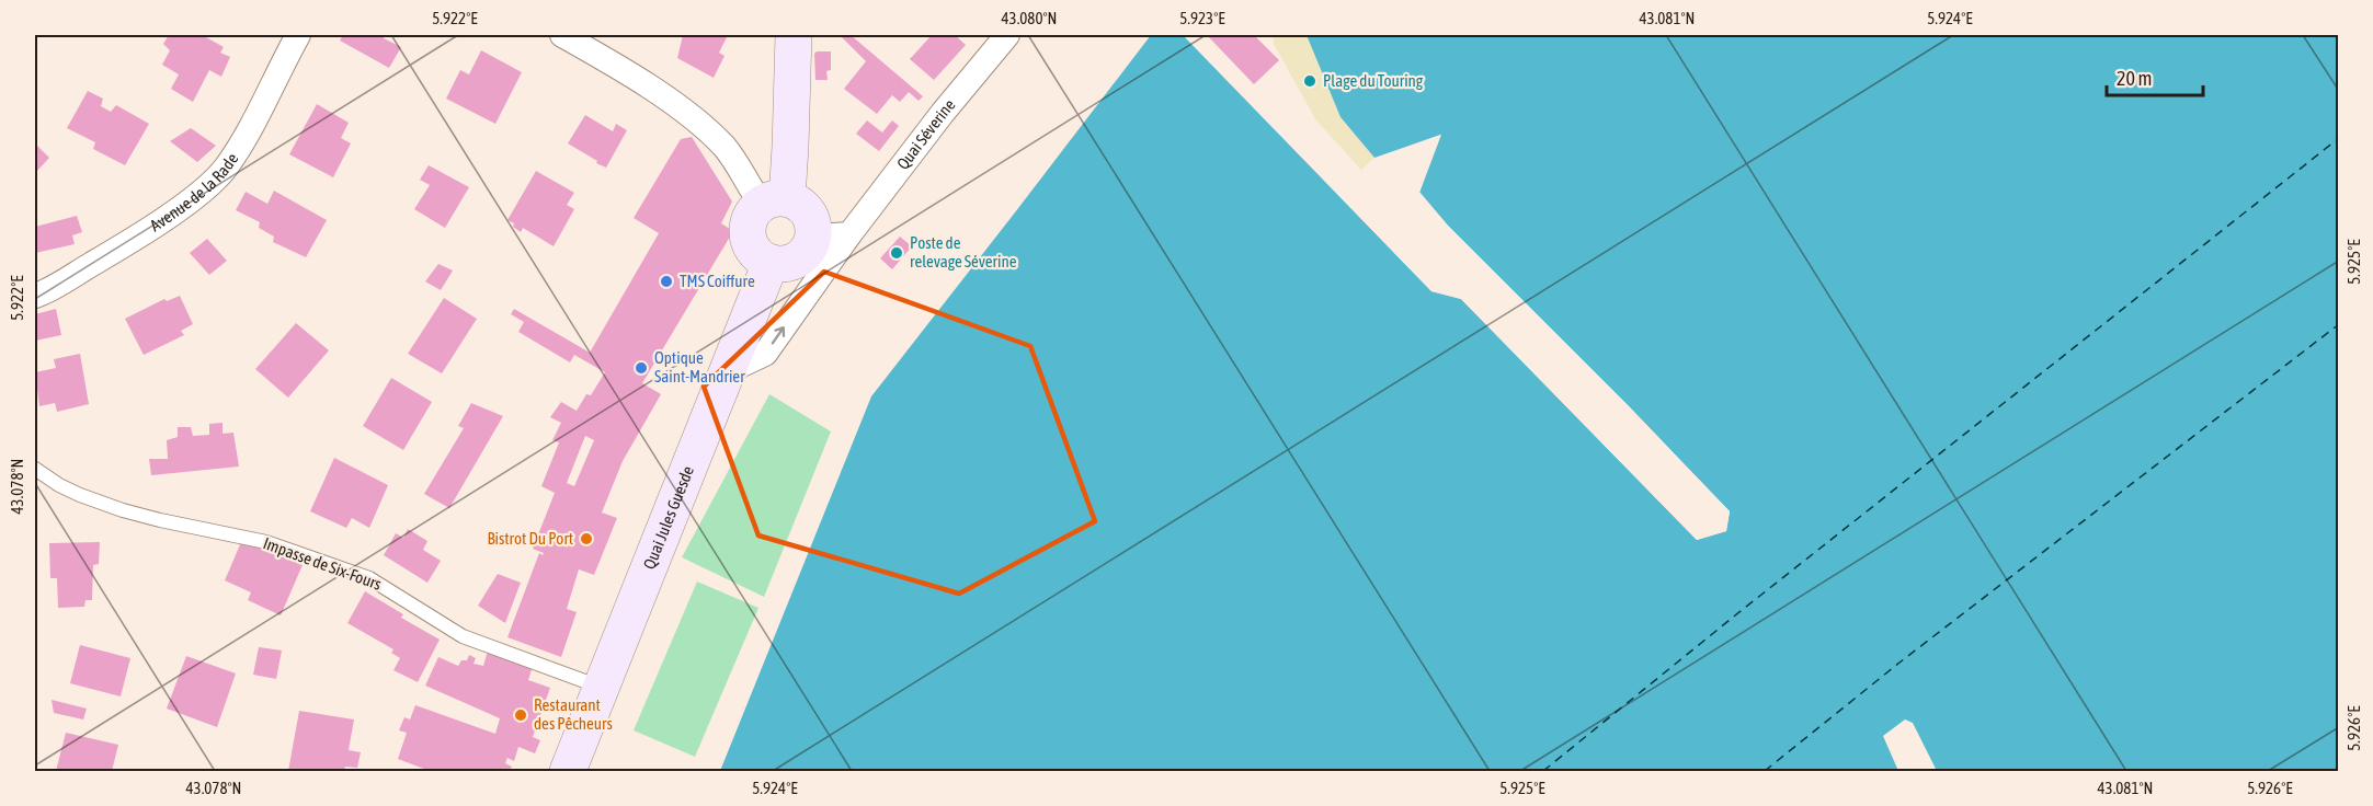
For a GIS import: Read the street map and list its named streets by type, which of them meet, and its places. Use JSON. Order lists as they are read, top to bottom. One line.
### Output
{"streets":{"main road":["Quai Jules Guesde"],"street":["Quai Séverine","Avenue de la Rade"],"lane":["Impasse de Six-Fours"]},"crossings":[["Quai Séverine","Quai Jules Guesde"],["Quai Jules Guesde","Impasse de Six-Fours"]],"one_way":["Quai Séverine"],"places":["Plage du Touring","Poste de relevage Séverine","TMS Coiffure","Optique Saint-Mandrier","Bistrot Du Port","Restaurant des Pêcheurs"],"scale_bar":"20 m","coordinates":["5.922°E","43.080°N","5.923°E","43.081°N","5.924°E","5.925°E","43.078°N","5.926°E"]}
